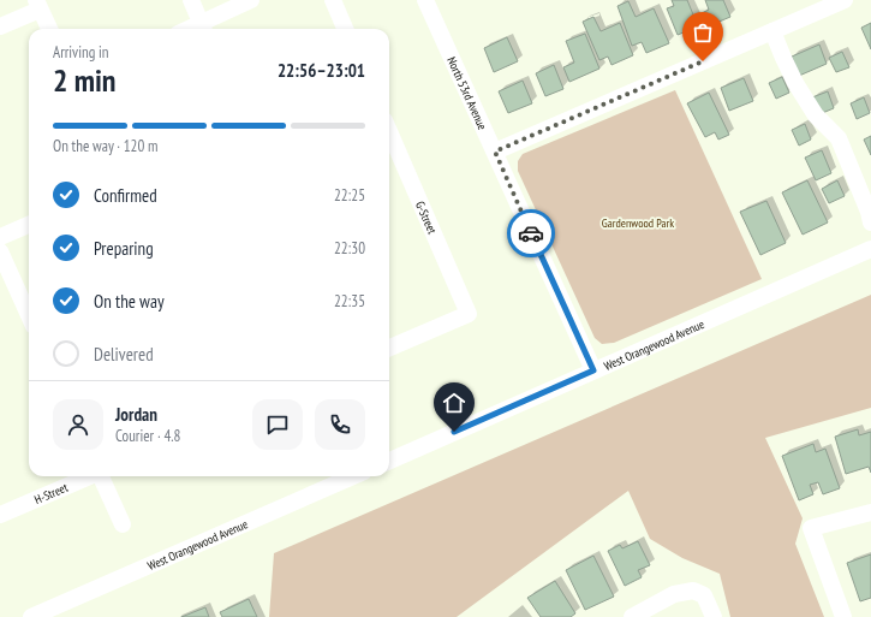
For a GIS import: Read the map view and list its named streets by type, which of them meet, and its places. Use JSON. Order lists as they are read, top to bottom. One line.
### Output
{"streets":{"street":["North 53rd Avenue","G-Street","West Orangewood Avenue","H-Street"]},"crossings":[["North 53rd Avenue","West Orangewood Avenue"]],"parks":["Gardenwood Park"],"page":{"heading":["2 min","Arriving in","22:56–23:01"],"panel":["Jordan","Courier · 4.8"],"bar":"On the way · 120 m","list":[["Confirmed","22:25"],["Preparing","22:30"],["On the way","22:35"],"Delivered"]}}
